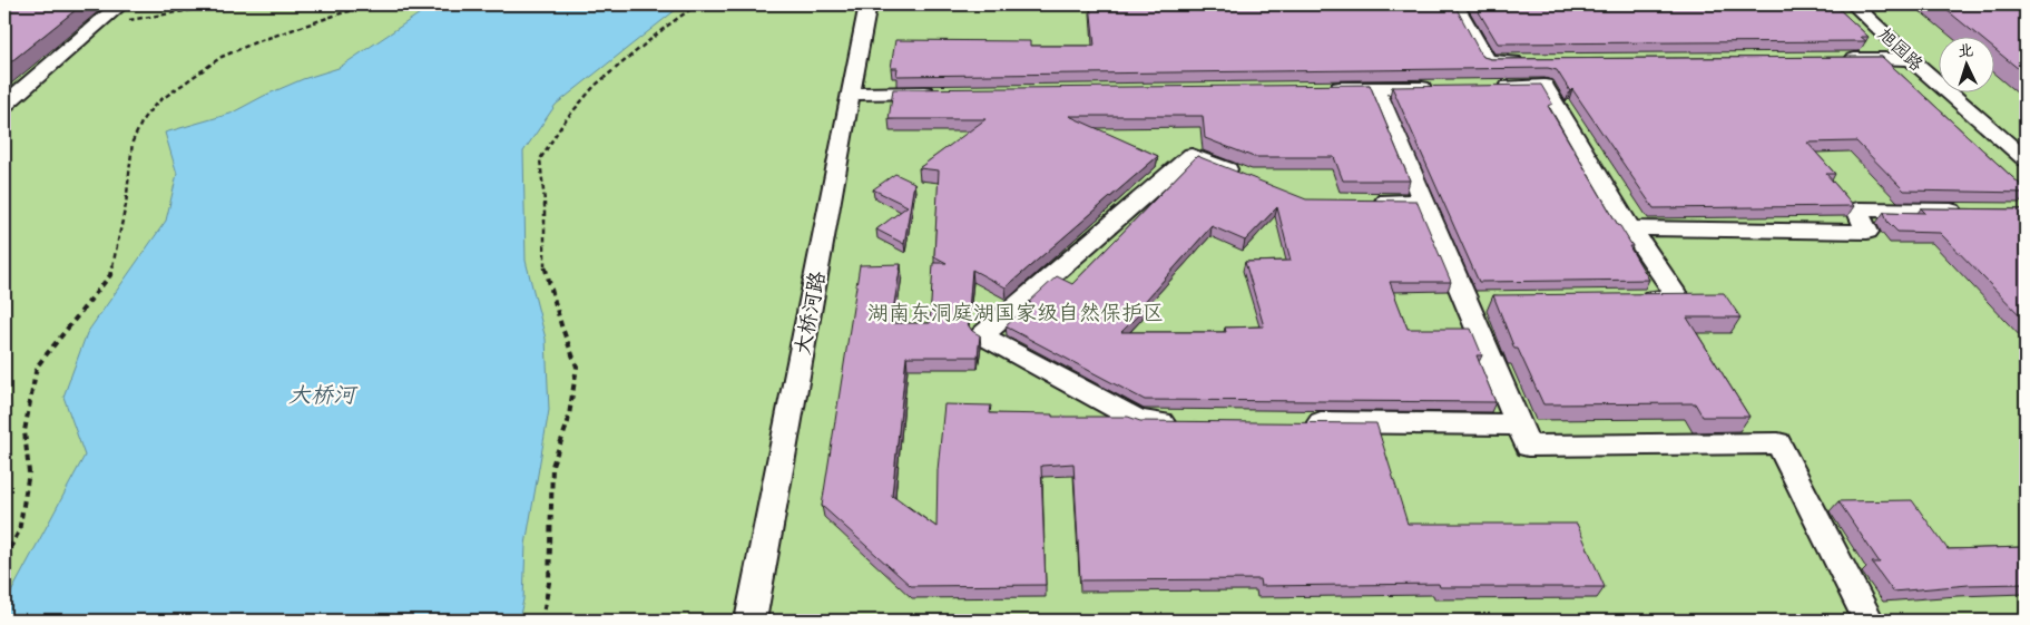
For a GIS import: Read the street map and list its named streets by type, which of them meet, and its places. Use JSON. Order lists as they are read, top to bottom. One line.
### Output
{"streets":{"street":["旭园路","大桥河路"]},"water":["大桥河"],"parks":["湖南东洞庭湖国家级自然保护区"],"north":"top"}
